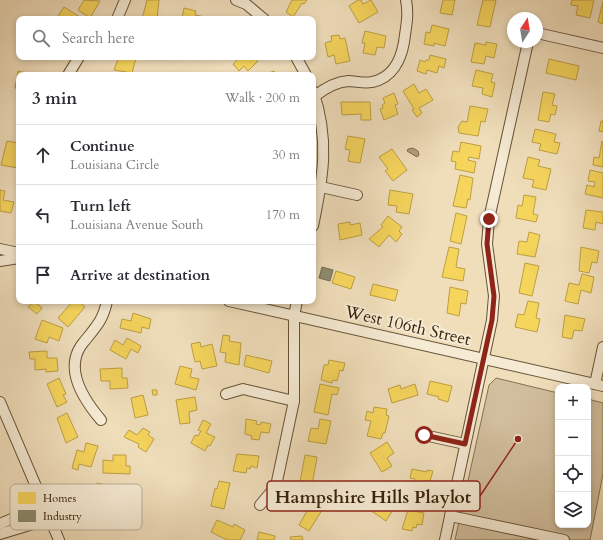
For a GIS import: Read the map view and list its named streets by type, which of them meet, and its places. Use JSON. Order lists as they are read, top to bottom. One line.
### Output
{"streets":{"street":["West 106th Street"]},"places":["Hampshire Hills Playlot"],"legend":["Homes","Industry"],"north":"top","page":{"search":"Search here","heading":["3 min","Walk · 200 m"],"list":[["Continue","Louisiana Circle","30 m"],["Turn left","Louisiana Avenue South","170 m"],"Arrive at destination"],"map_buttons":["+","−"]}}
